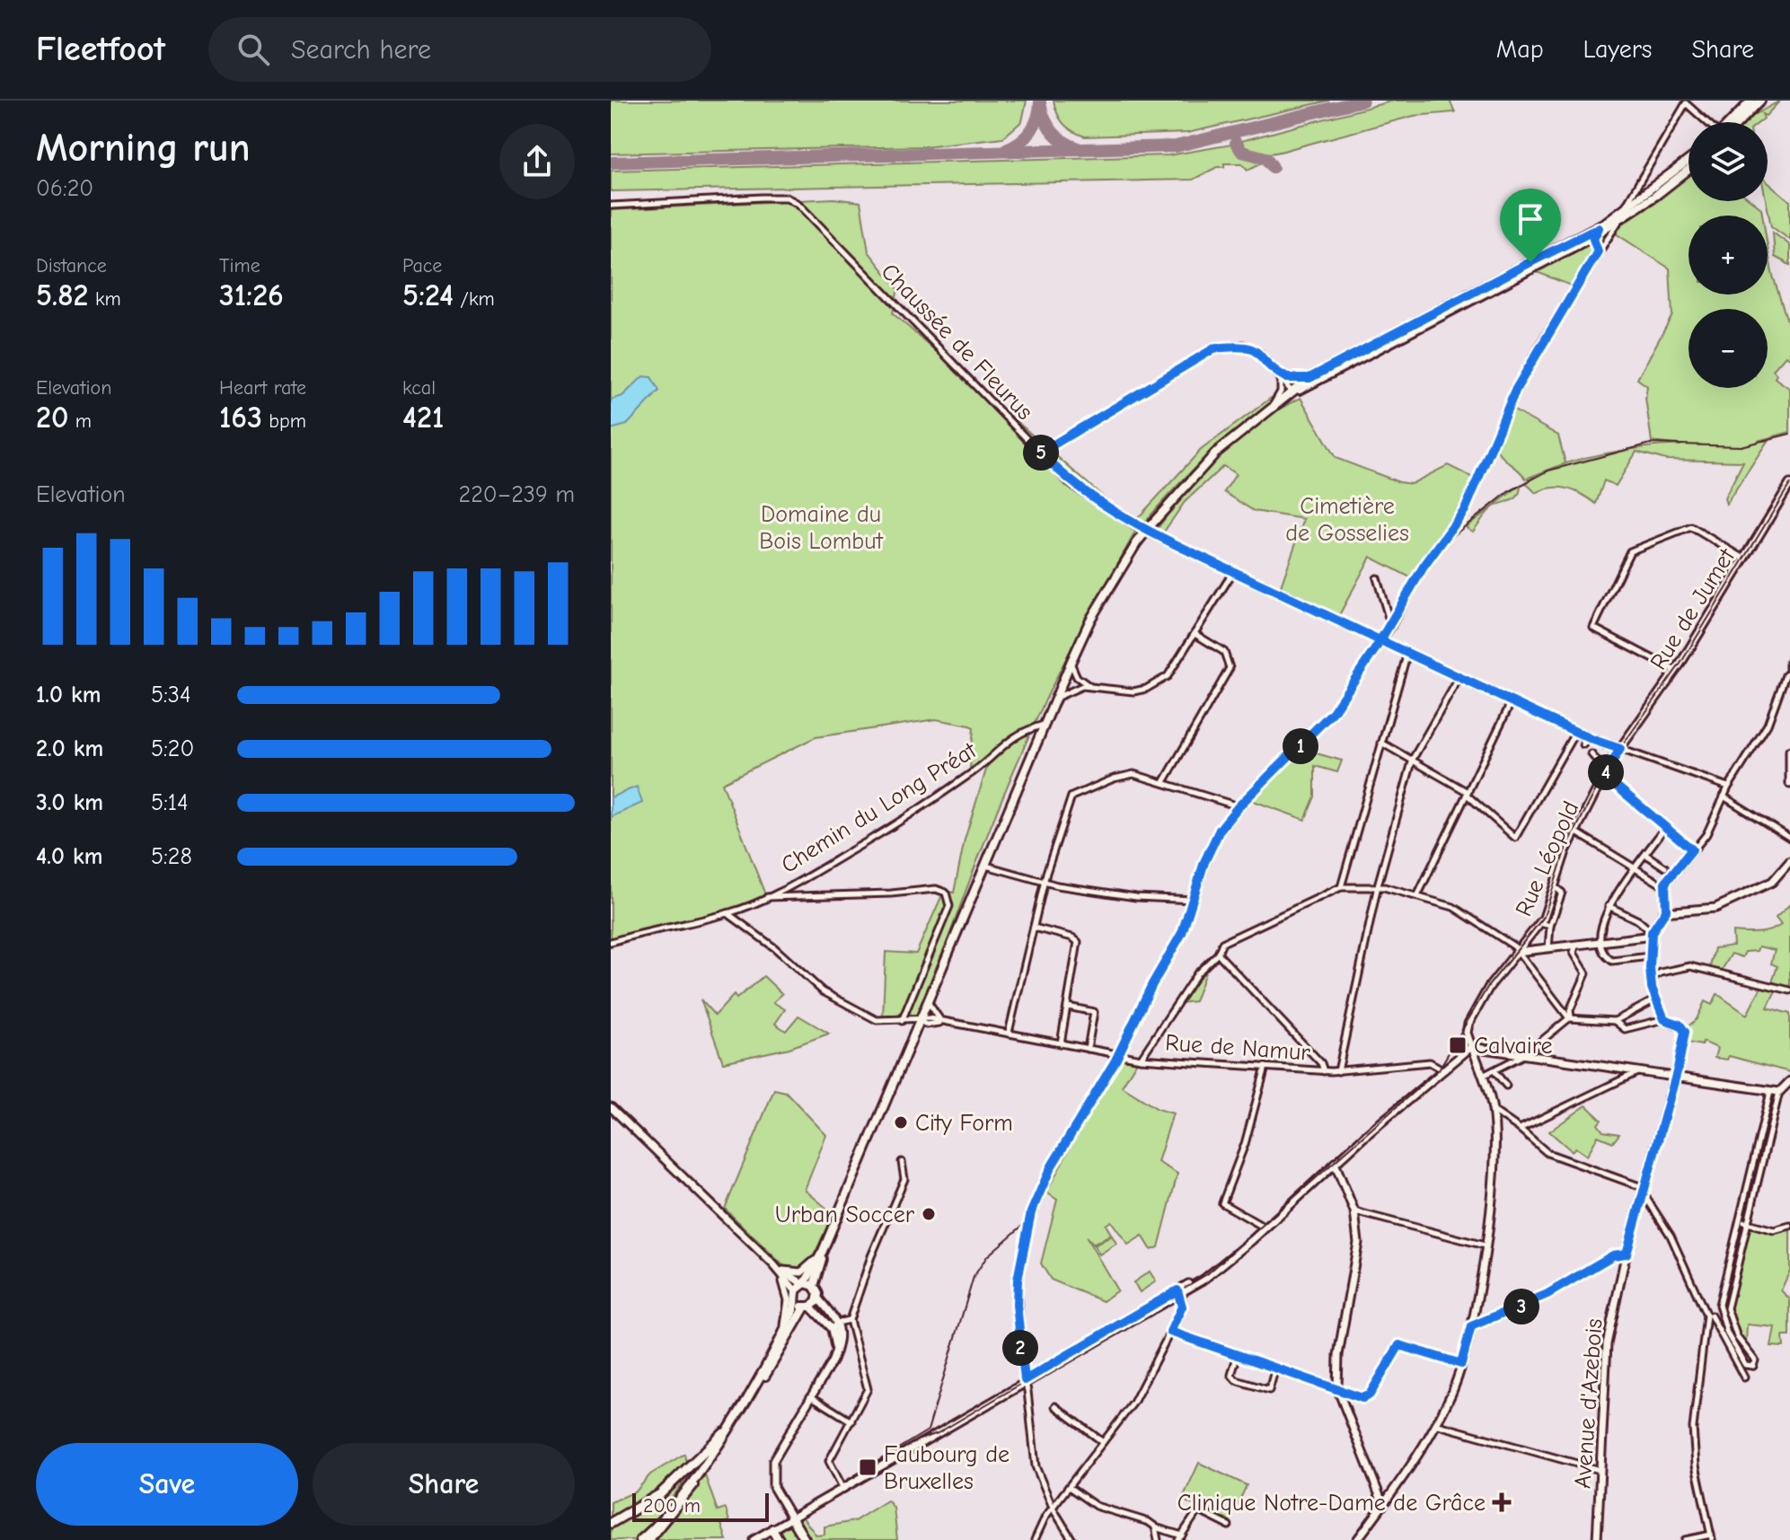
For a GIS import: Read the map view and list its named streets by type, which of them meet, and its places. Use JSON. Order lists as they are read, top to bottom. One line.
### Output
{"streets":{"main road":["Chaussée de Fleurus","Rue de Jumet","Rue Léopold","Avenue d'Azebois"],"street":["Chemin du Long Préat","Rue de Namur"]},"crossings":[["Chaussée de Fleurus","Rue de Jumet"],["Rue de Jumet","Rue Léopold"],["Chemin du Long Préat","Rue de Namur"]],"parks":["Cimetière de Gosselies","Domaine du Bois Lombut"],"places":{"transit":["Calvaire","Faubourg de Bruxelles"],"other":["City Form","Urban Soccer"],"health":["Clinique Notre-Dame de Grâce"]},"scale_bar":"200 m","page":{"header":"Fleetfoot","search":"Search here","nav":["Map","Layers","Share"],"heading":["Morning run","06:20"],"map_buttons":["+","−"],"stats":[["Distance","5.82 km"],["Time","31:26"],["Pace","5:24 /km"],["Elevation","20 m"],["Heart rate","163 bpm"],["kcal","421"]],"pins":["5","1","4","3","2"],"chart":["Elevation","220–239 m"],"list":[{"name":"1.0 km","note":"5:34"},{"name":"2.0 km","note":"5:20"},{"name":"3.0 km","note":"5:14"},{"name":"4.0 km","note":"5:28"}],"buttons":["Save","Share"],"scale":"200 m"}}
